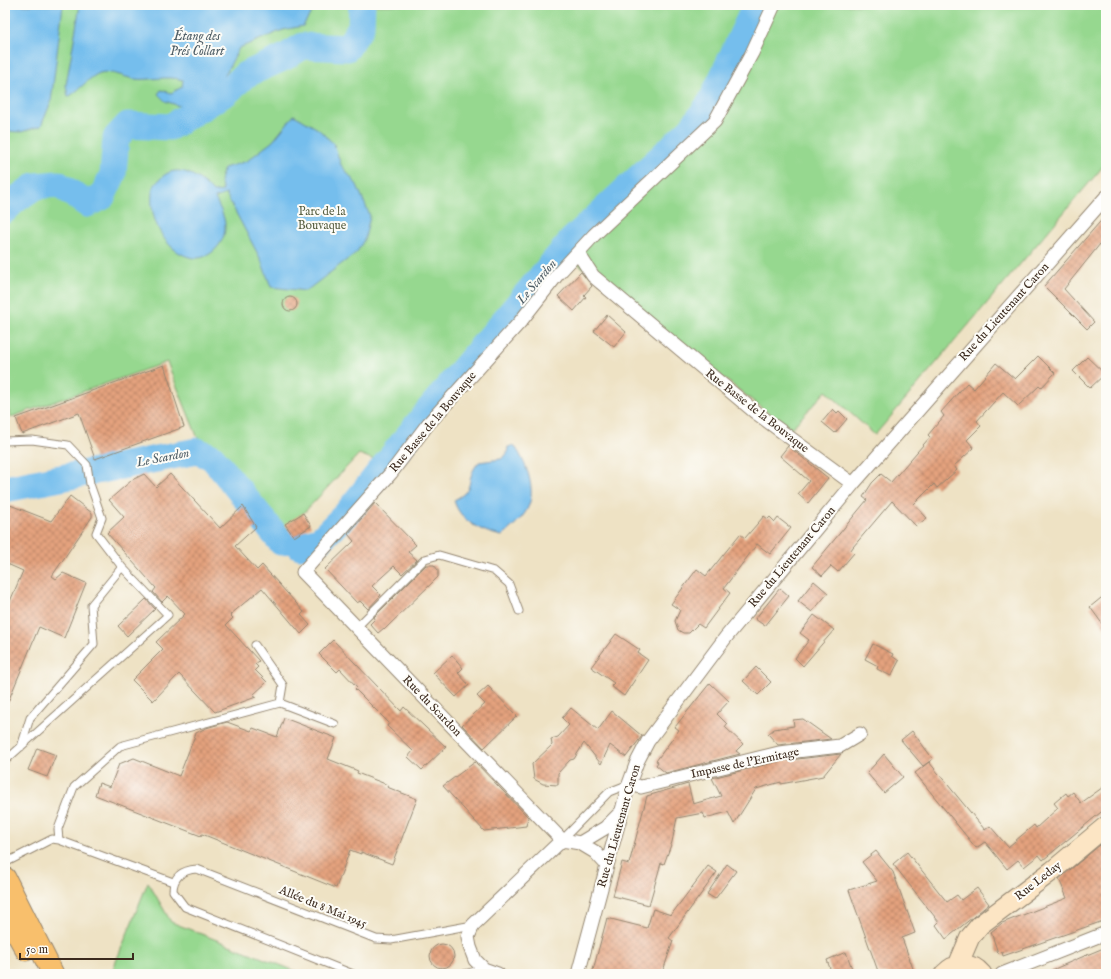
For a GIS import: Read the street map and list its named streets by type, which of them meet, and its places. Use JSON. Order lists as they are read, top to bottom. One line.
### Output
{"streets":{"main road":["Rue Leday"],"street":["Rue du Lieutenant Caron","Rue Basse de la Bouvaque","Rue du Scardon","Impasse de l'Ermitage"],"lane":["Allée du 8 Mai 1945"]},"crossings":[["Rue du Lieutenant Caron","Rue Basse de la Bouvaque"],["Rue du Lieutenant Caron","Impasse de l'Ermitage"],["Rue Basse de la Bouvaque","Rue du Scardon"]],"water":["Étang des Prés Collart","Le Scardon"],"parks":["Parc de la Bouvaque"],"scale_bar":"50 m"}
